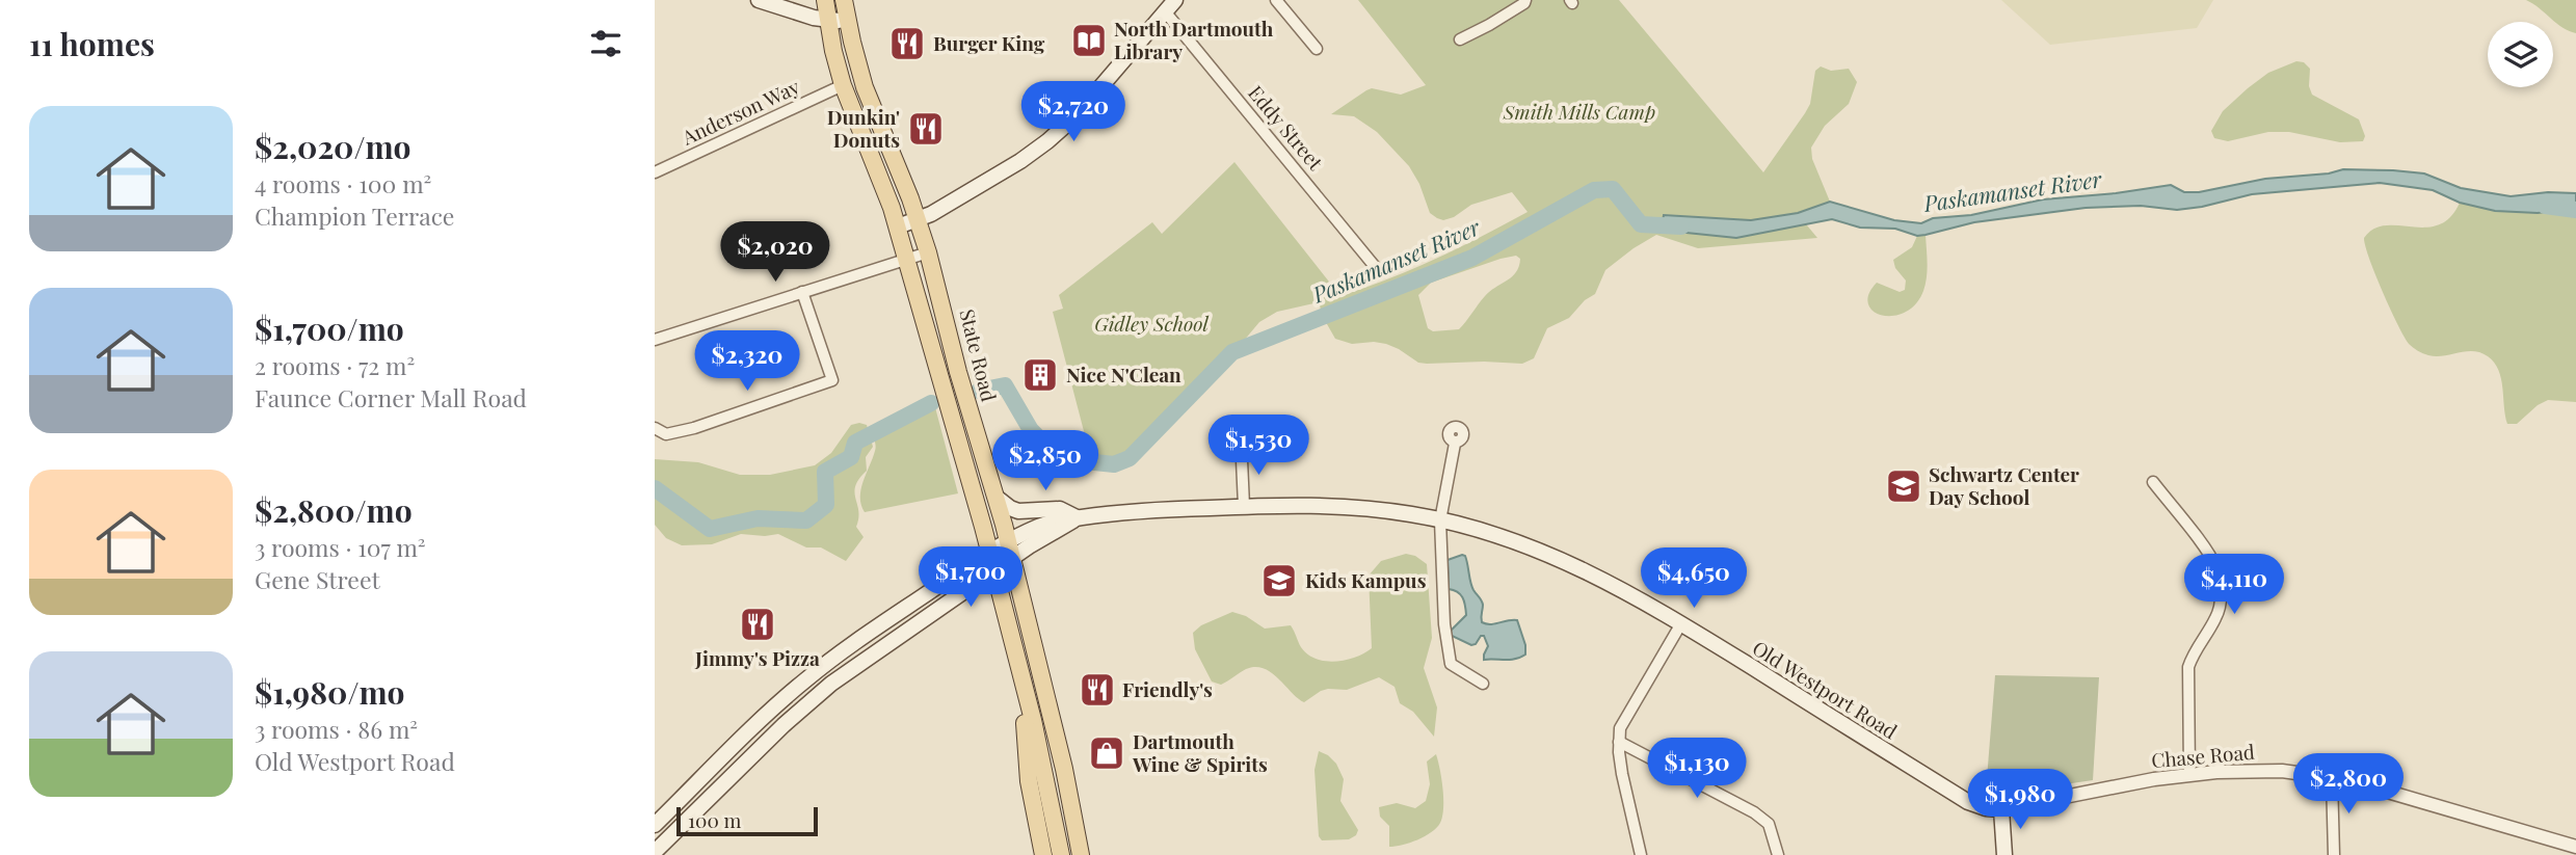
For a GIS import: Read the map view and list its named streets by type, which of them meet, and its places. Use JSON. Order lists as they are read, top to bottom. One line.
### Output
{"streets":{"main road":["State Road","Old Westport Road"],"street":["Anderson Way","Eddy Street","Chase Road"]},"crossings":[["State Road","Old Westport Road"],["Old Westport Road","Chase Road"]],"water":["Paskamanset River"],"parks":["Smith Mills Camp","Gidley School"],"places":{"library":["North Dartmouth Library"],"restaurant":["Burger King","Dunkin' Donuts","Jimmy's Pizza","Friendly's"],"building":["Nice N'Clean"],"school or university":["Schwartz Center Day School","Kids Kampus"],"shop":["Dartmouth Wine & Spirits"]},"scale_bar":"100 m","page":{"heading":"11 homes","price":["$2,720","$2,020","$2,320","$1,530","$2,850","$1,700","$4,650","$4,110","$1,130","$2,800","$1,980"],"list":[{"name":"$2,020/mo","note":"4 rooms · 100 m² · Champion Terrace"},{"name":"$1,700/mo","note":"2 rooms · 72 m² · Faunce Corner Mall Road"},{"name":"$2,800/mo","note":"3 rooms · 107 m² · Gene Street"},{"name":"$1,980/mo","note":"3 rooms · 86 m² · Old Westport Road"}],"scale":"100 m"}}
